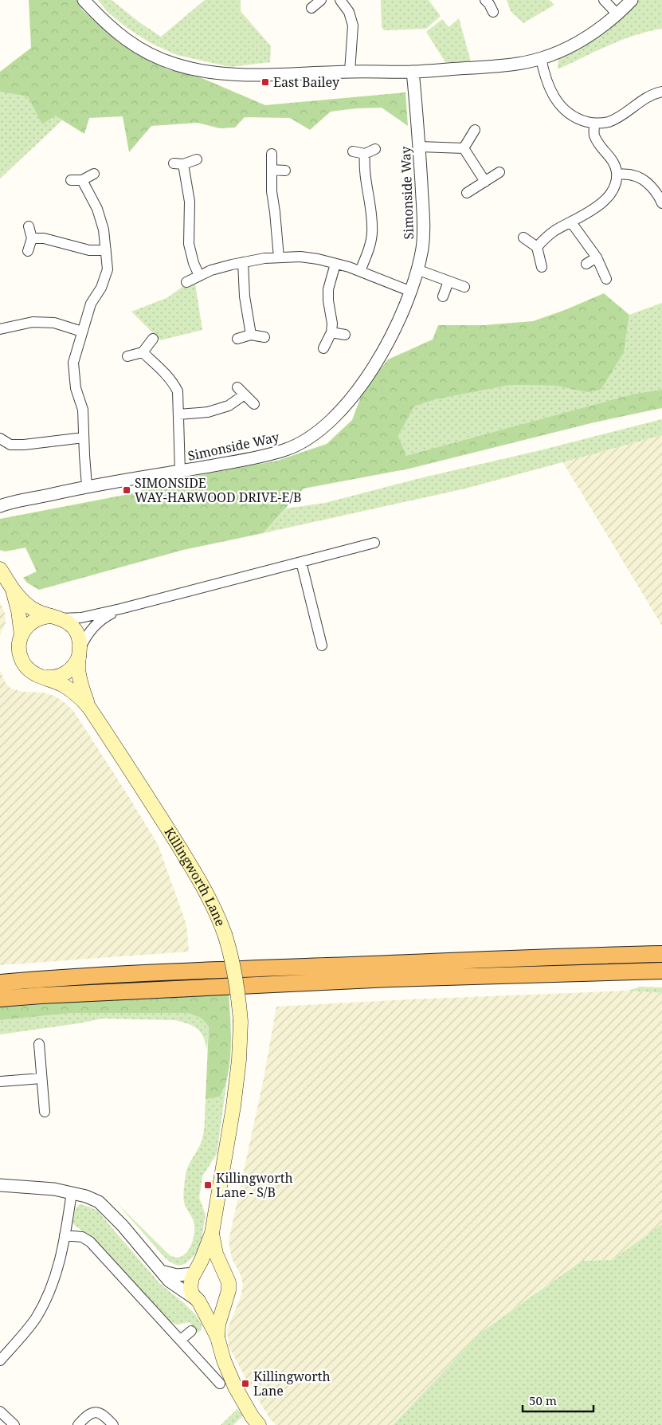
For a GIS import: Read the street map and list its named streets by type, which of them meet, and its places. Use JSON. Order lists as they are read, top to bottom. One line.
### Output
{"streets":{"main road":["Killingworth Lane"],"street":["Simonside Way"]},"places":{"transit":["East Bailey","SIMONSIDE WAY-HARWOOD DRIVE-E/B","Killingworth Lane - S/B","Killingworth Lane"]},"scale_bar":"50 m"}
